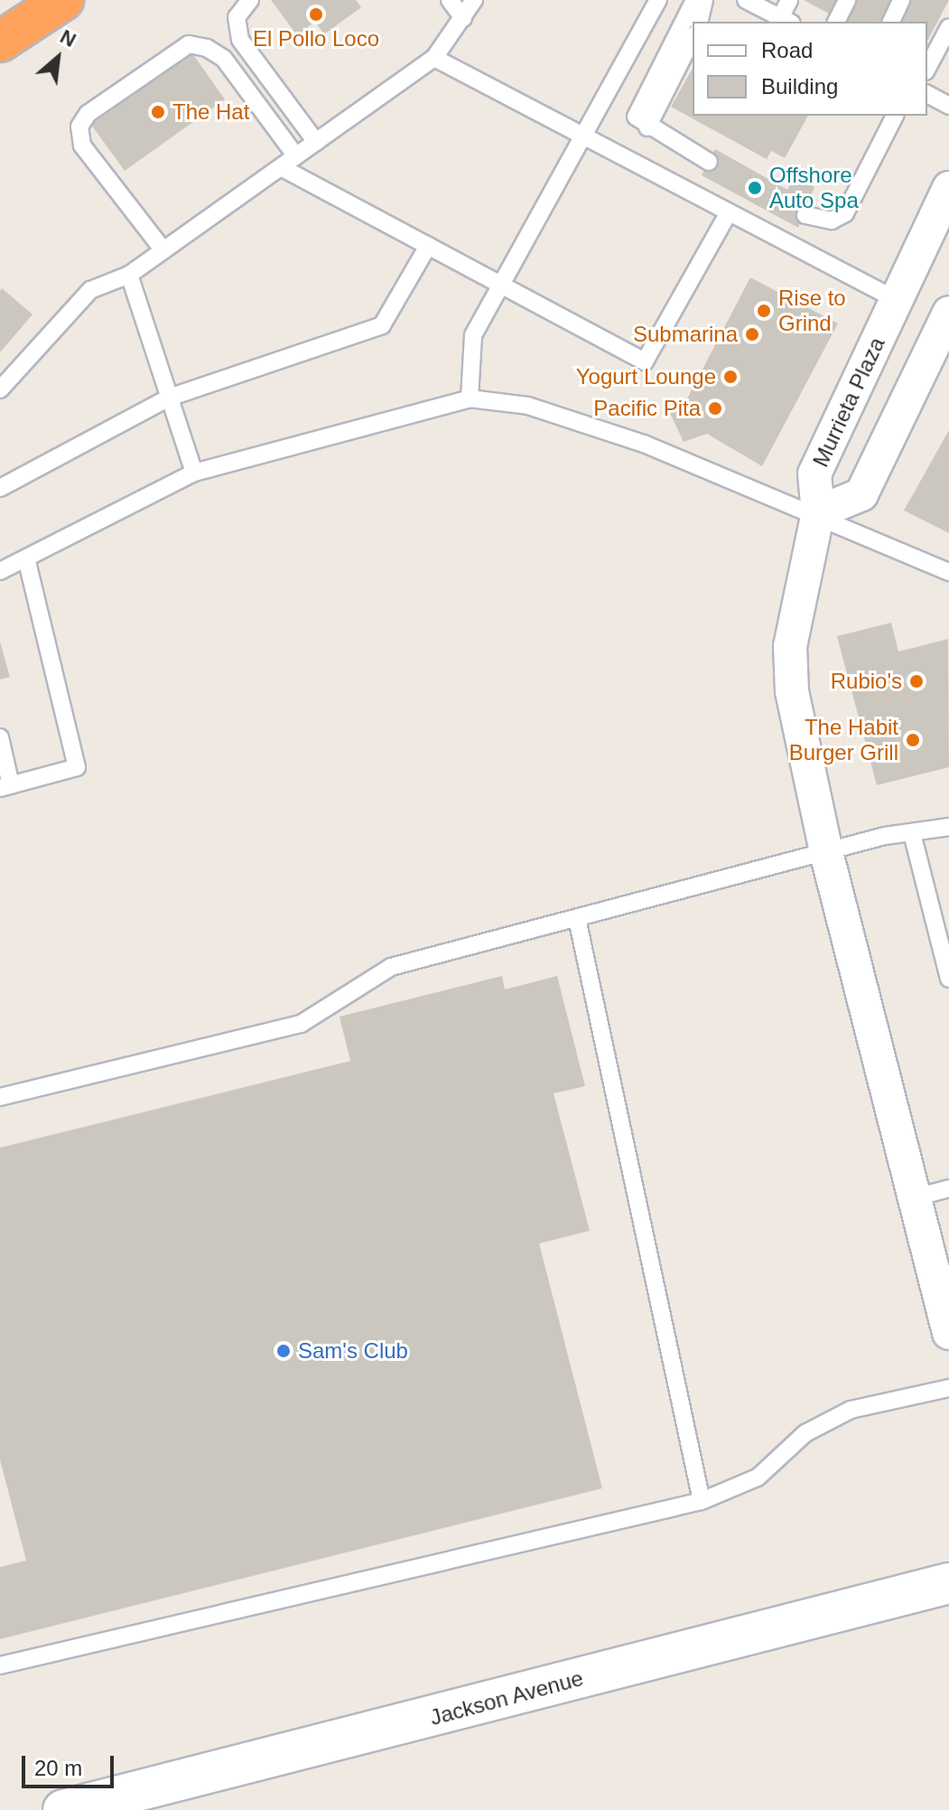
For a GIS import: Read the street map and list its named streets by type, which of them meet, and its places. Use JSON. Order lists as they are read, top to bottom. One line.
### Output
{"streets":{"main road":["Jackson Avenue"],"street":["Murrieta Plaza"]},"places":["El Pollo Loco","The Hat","Offshore Auto Spa","Rise to Grind","Submarina","Yogurt Lounge","Pacific Pita","Rubio's","The Habit Burger Grill","Sam's Club"],"legend":["Road","Building"],"scale_bar":"20 m","north":"top right"}
